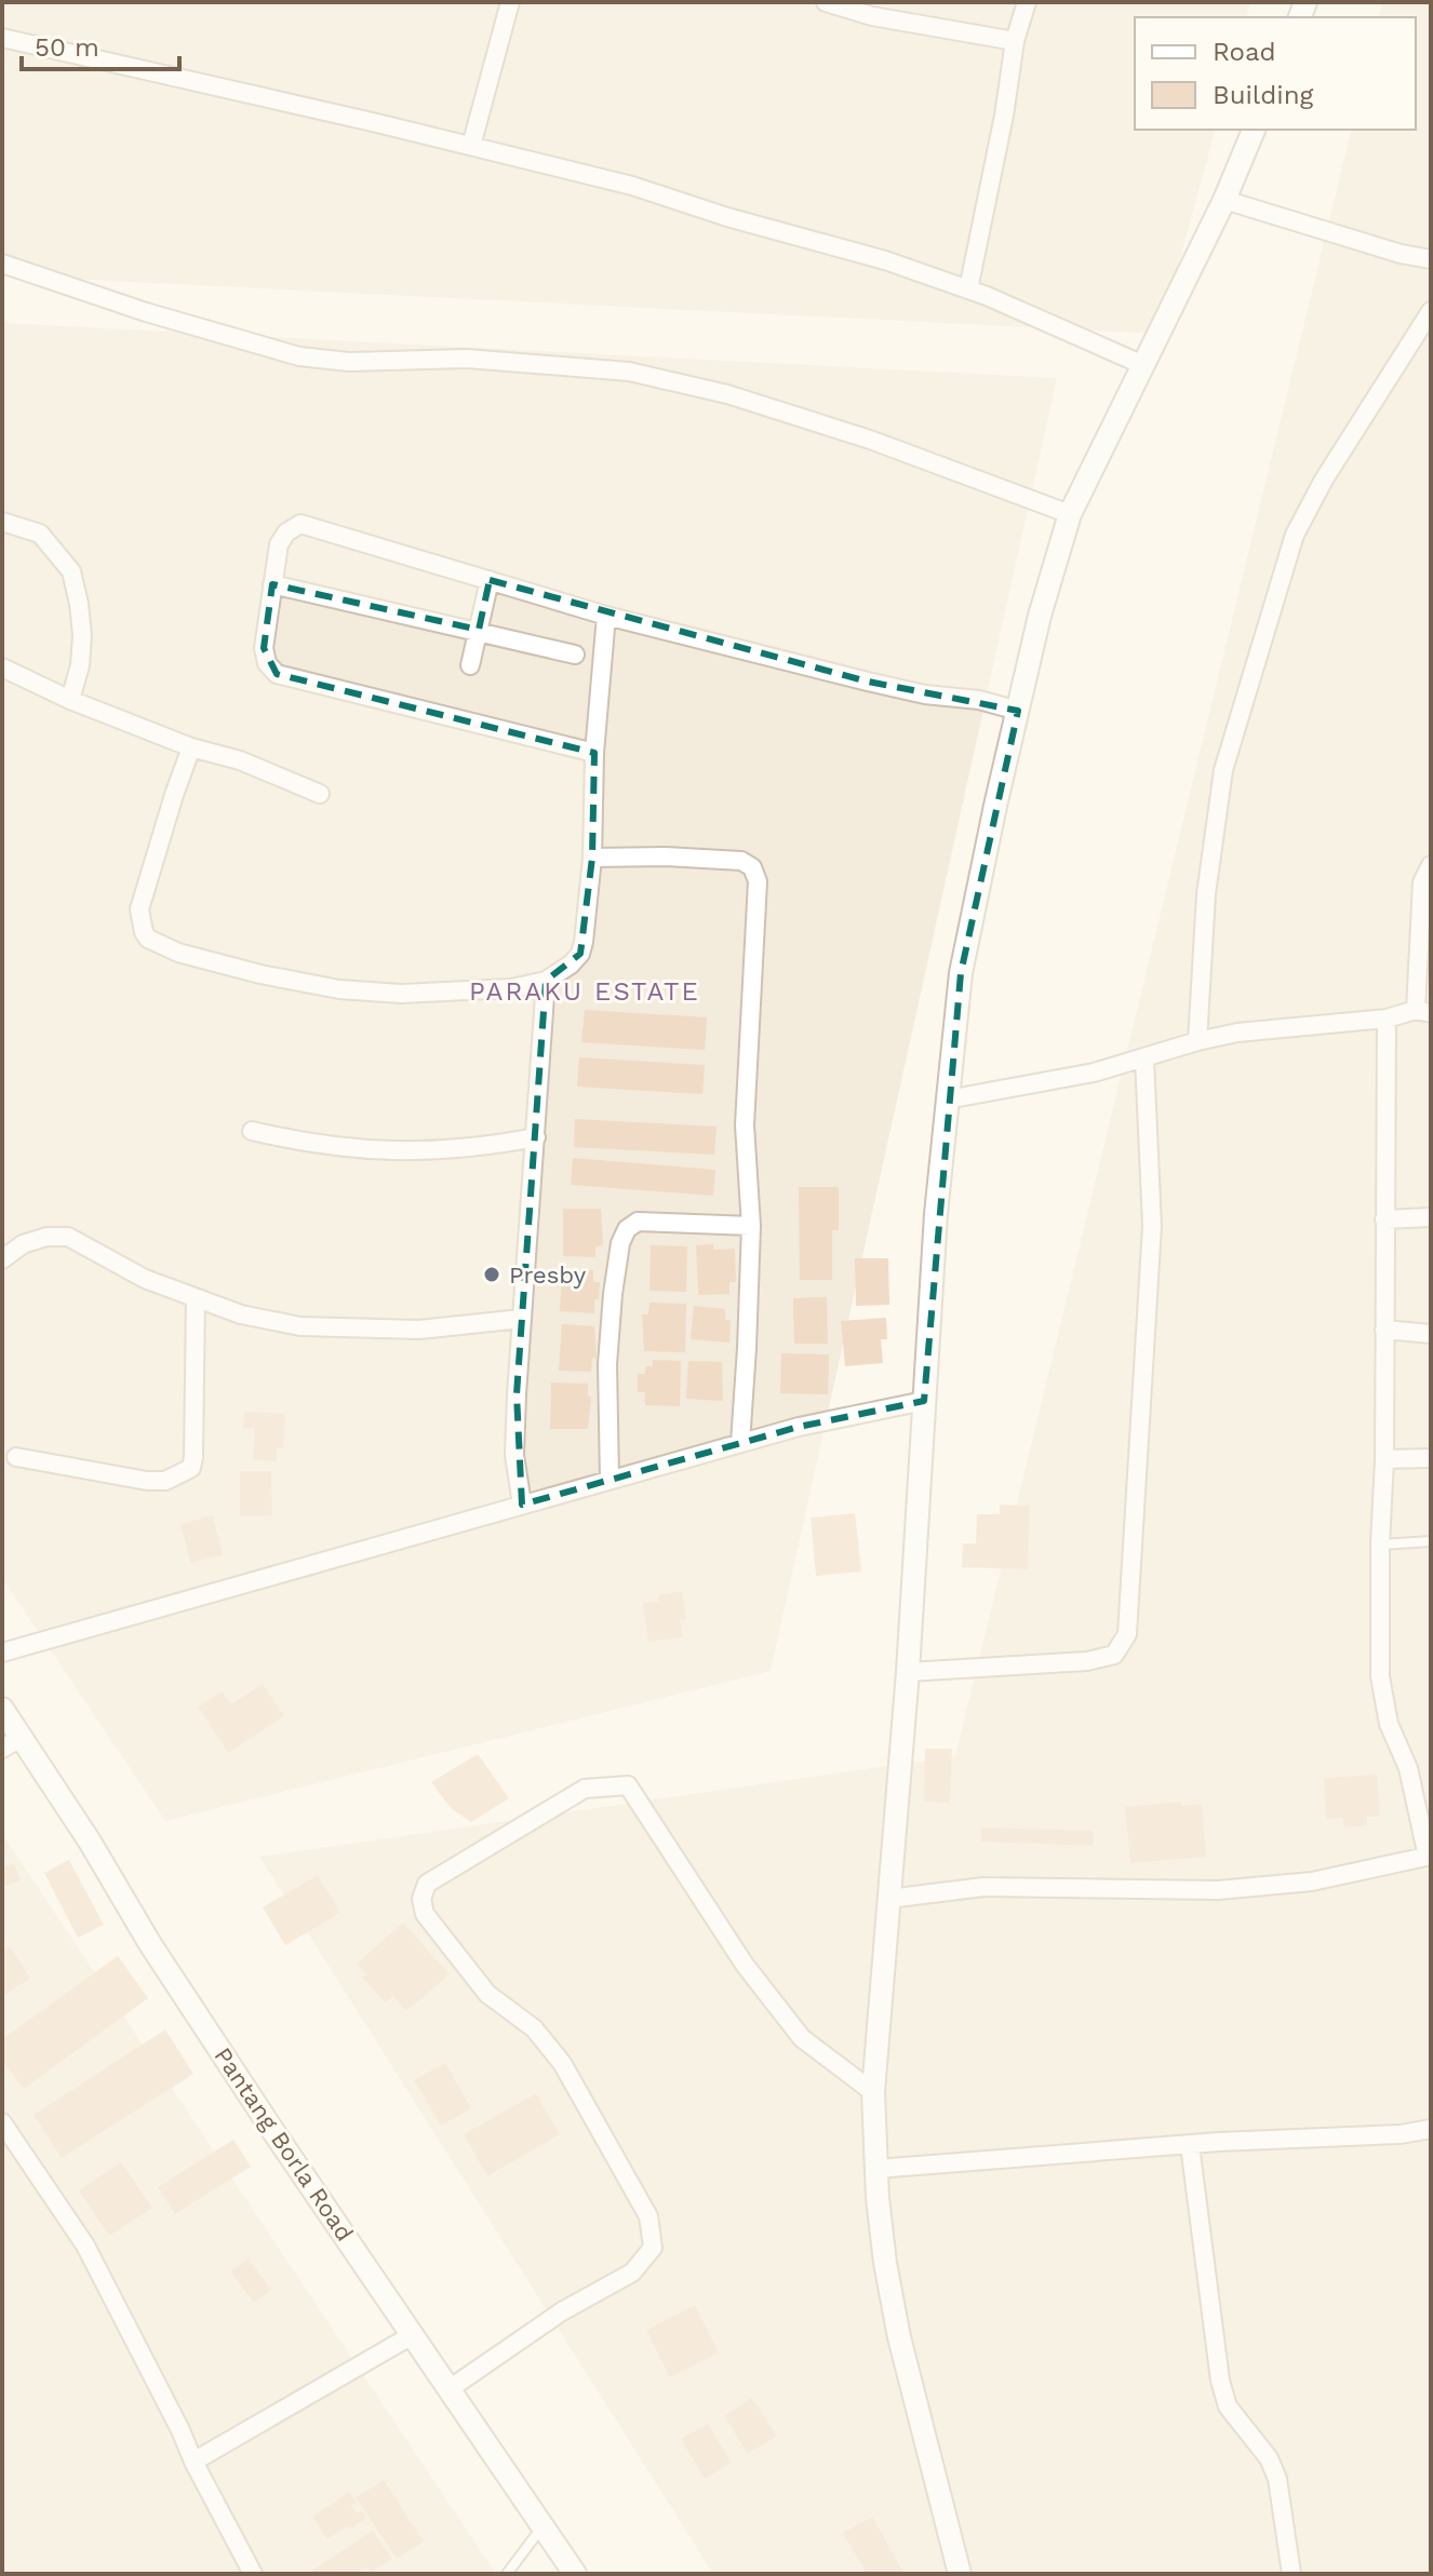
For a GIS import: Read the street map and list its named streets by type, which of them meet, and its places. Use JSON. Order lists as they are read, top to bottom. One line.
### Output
{"streets":{"street":["Pantang Borla Road"]},"districts":["PARAKU ESTATE"],"places":["Presby"],"legend":["Road","Building"],"scale_bar":"50 m"}
